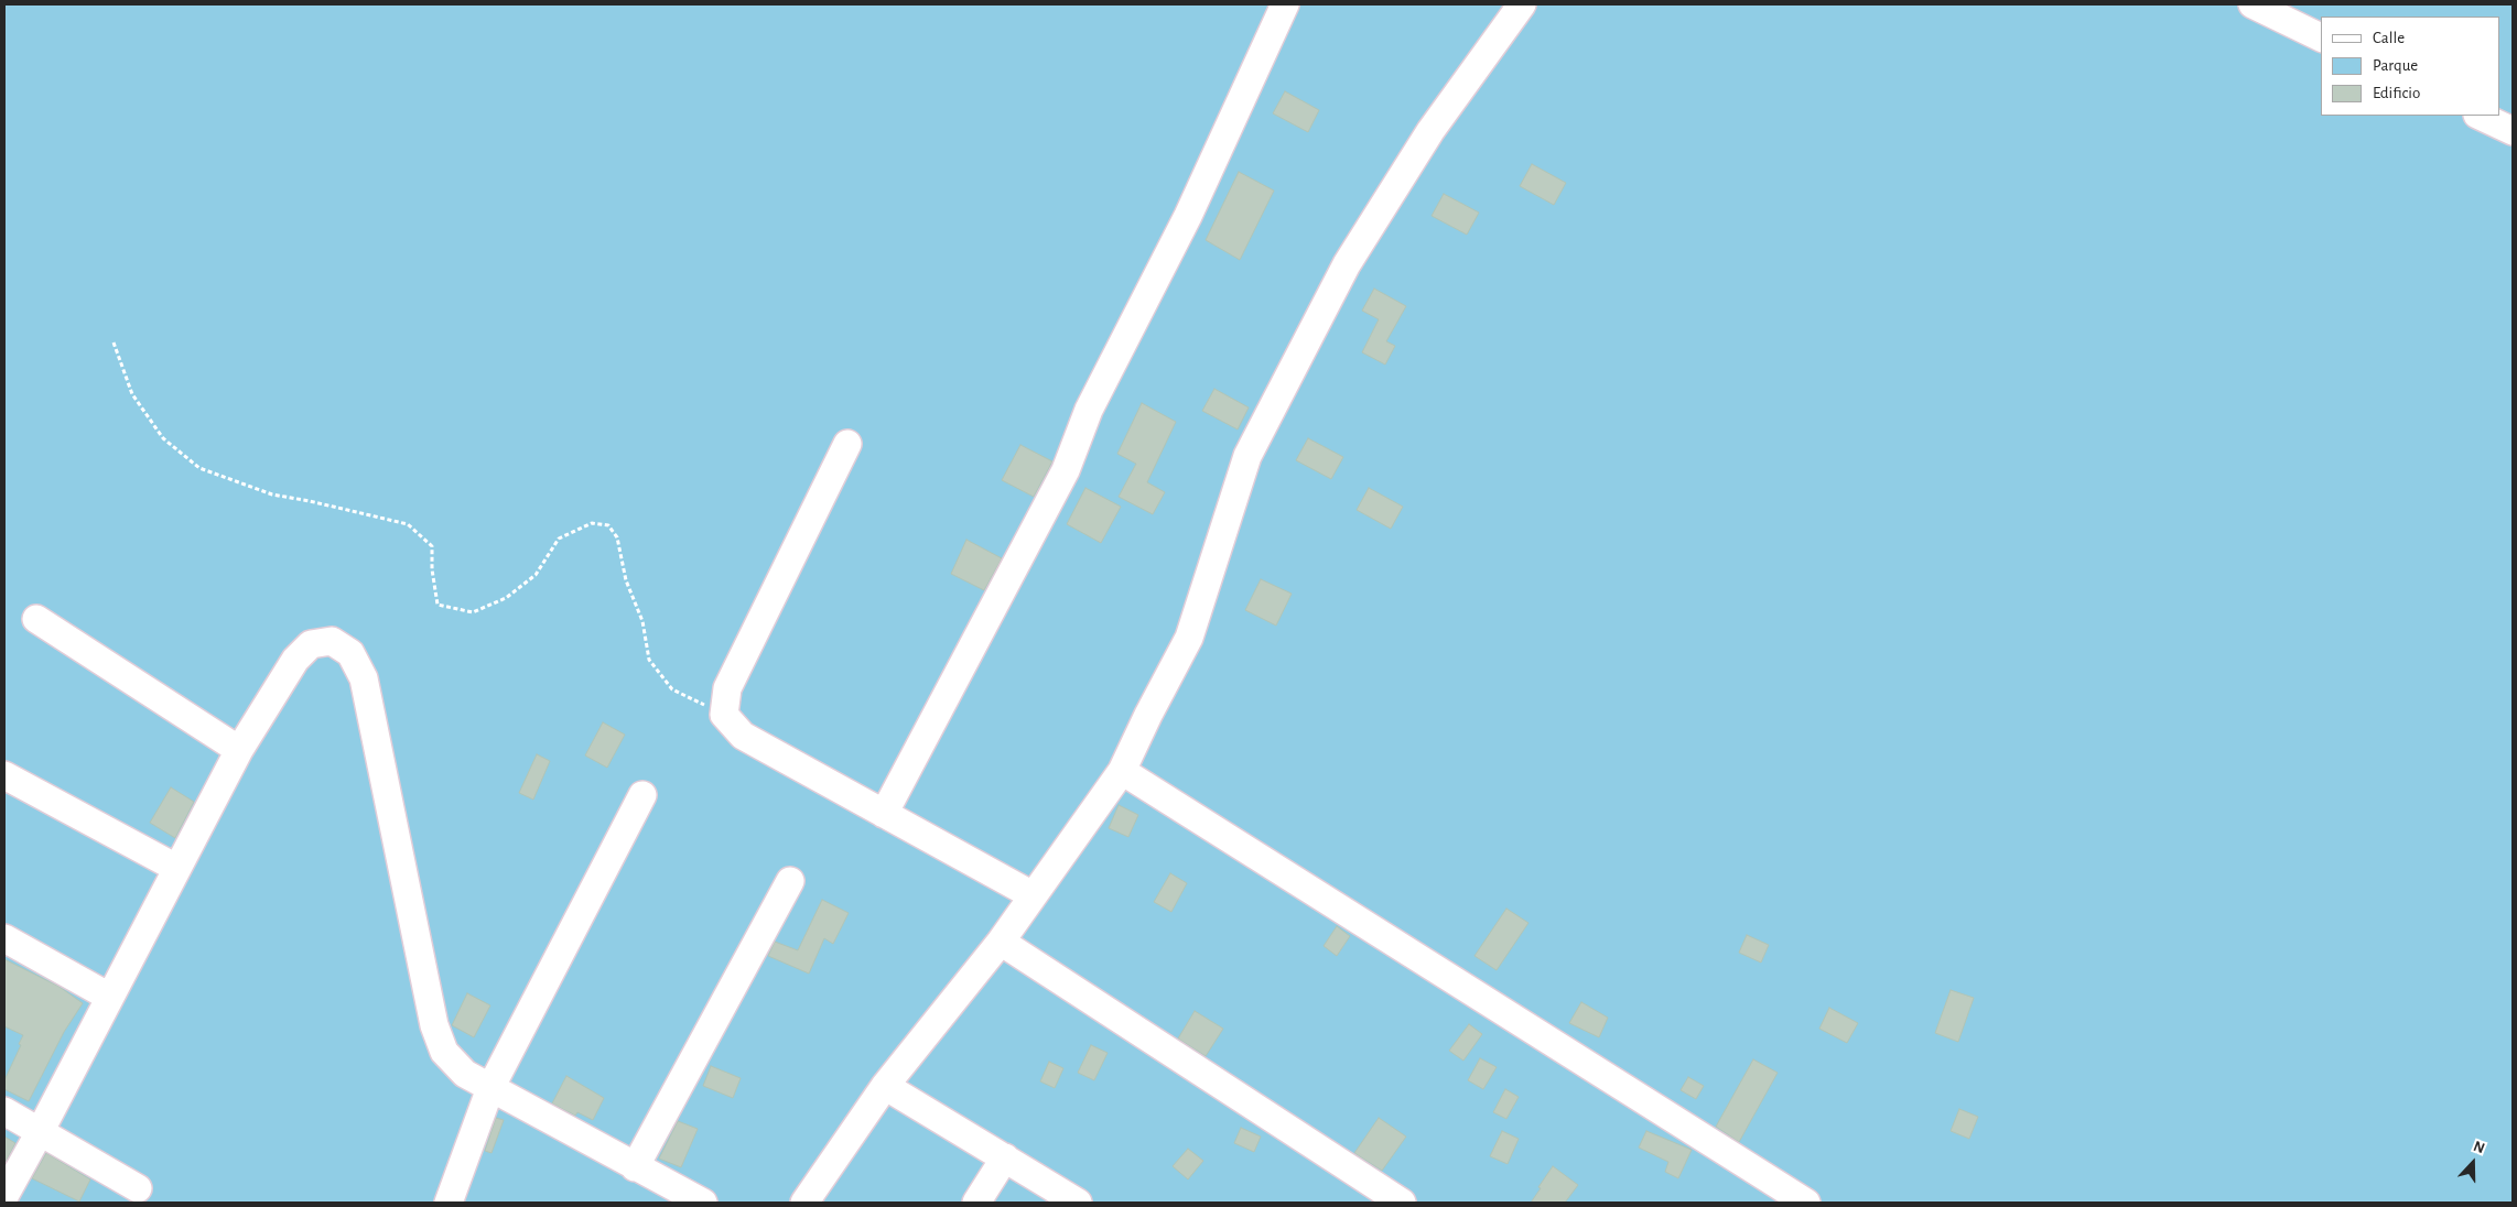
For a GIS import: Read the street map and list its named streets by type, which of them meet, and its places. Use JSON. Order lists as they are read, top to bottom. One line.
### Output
{"legend":["Calle","Parque","Edificio"],"north":"top"}
